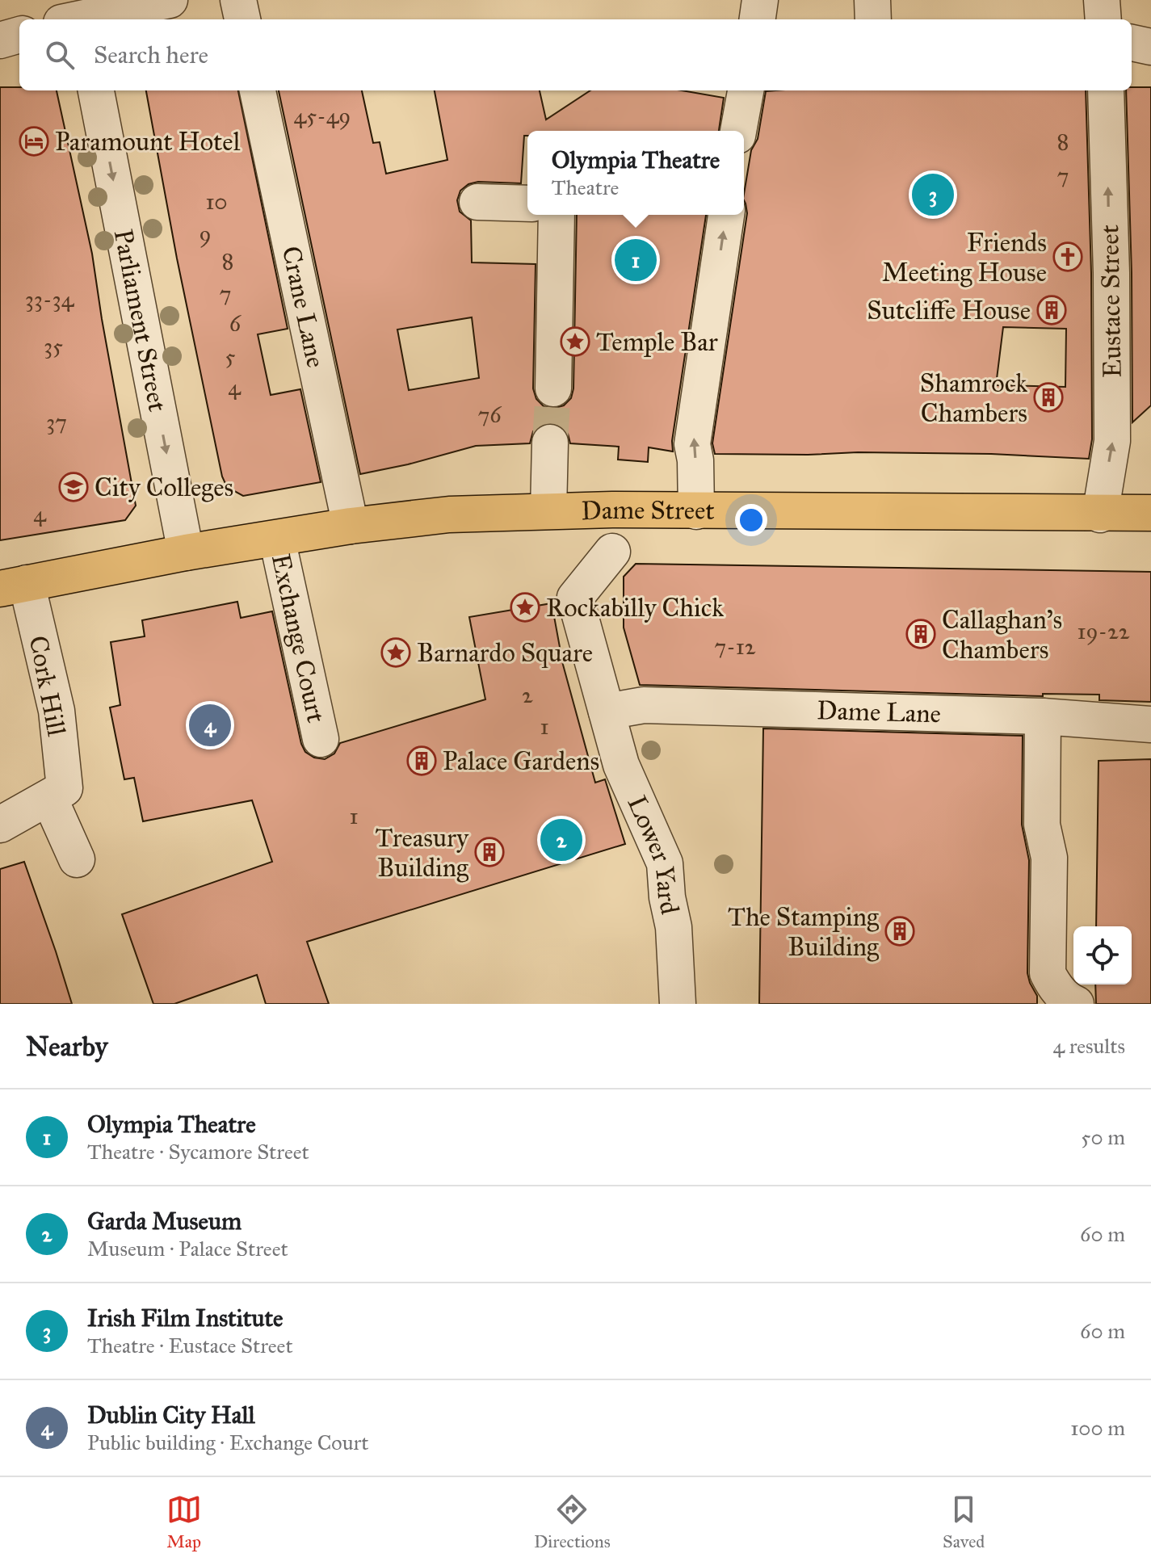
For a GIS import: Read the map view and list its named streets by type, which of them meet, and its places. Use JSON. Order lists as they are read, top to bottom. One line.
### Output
{"streets":{"main road":["Dame Street","Cork Hill"],"street":["Eustace Street","Crane Lane","Parliament Street","Exchange Court","Dame Lane","Lower Yard"]},"crossings":[["Eustace Street","Dame Street"],["Crane Lane","Dame Street"],["Parliament Street","Dame Street"],["Parliament Street","Cork Hill"],["Dame Street","Exchange Court"],["Dame Street","Cork Hill"],["Dame Lane","Lower Yard"]],"one_way":["Eustace Street","Parliament Street"],"places":{"hotel":["Paramount Hotel"],"church":["Friends Meeting House"],"building":["Sutcliffe House","Shamrock Chambers","Callaghan's Chambers","Palace Gardens","Treasury Building","The Stamping Building"],"place":["Temple Bar","Rockabilly Chick","Barnardo Square"],"school or university":["City Colleges"]},"house_numbers":["45-49","8","7","10","9","8","7","33-34","6","35","5","4","76","37","4","19-22","7-12","2","1","1"],"page":{"search":"Search here","popup":["Olympia Theatre","Theatre"],"pins":["3","1","4","2"],"heading":["Nearby","4 results"],"list":[{"mark":"1","name":"Olympia Theatre","note":"Theatre · Sycamore Street","value":"50 m"},{"mark":"2","name":"Garda Museum","note":"Museum · Palace Street","value":"60 m"},{"mark":"3","name":"Irish Film Institute","note":"Theatre · Eustace Street","value":"60 m"},{"mark":"4","name":"Dublin City Hall","note":"Public building · Exchange Court","value":"100 m"}],"nav":["Map","Directions","Saved"]}}
